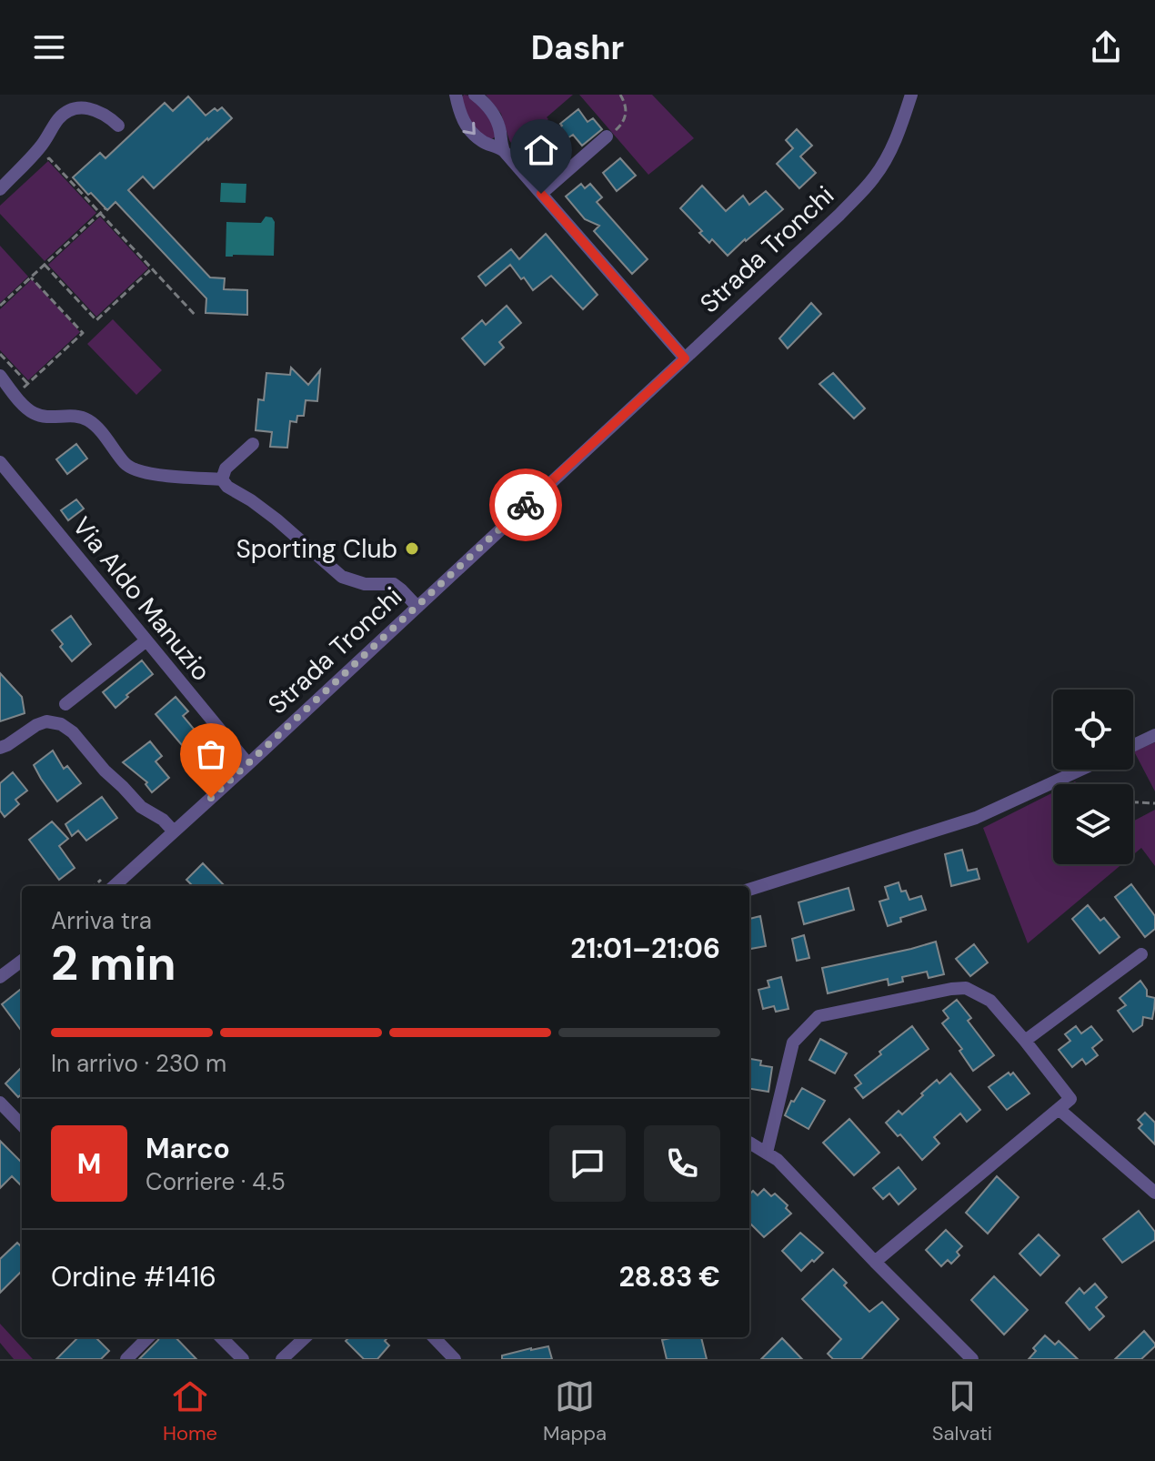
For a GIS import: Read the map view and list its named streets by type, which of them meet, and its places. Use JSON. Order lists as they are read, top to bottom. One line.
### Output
{"streets":{"street":["Strada Tronchi","Via Aldo Manuzio"]},"crossings":[["Strada Tronchi","Via Aldo Manuzio"]],"places":["Sporting Club"],"page":{"header":"Dashr","heading":["2 min","Arriva tra","21:01–21:06"],"panel":["Marco","Corriere · 4.5","Ordine #1416","28.83 €"],"bar":"In arrivo · 230 m","round":"M","tabs":["Home","Mappa","Salvati"]}}
